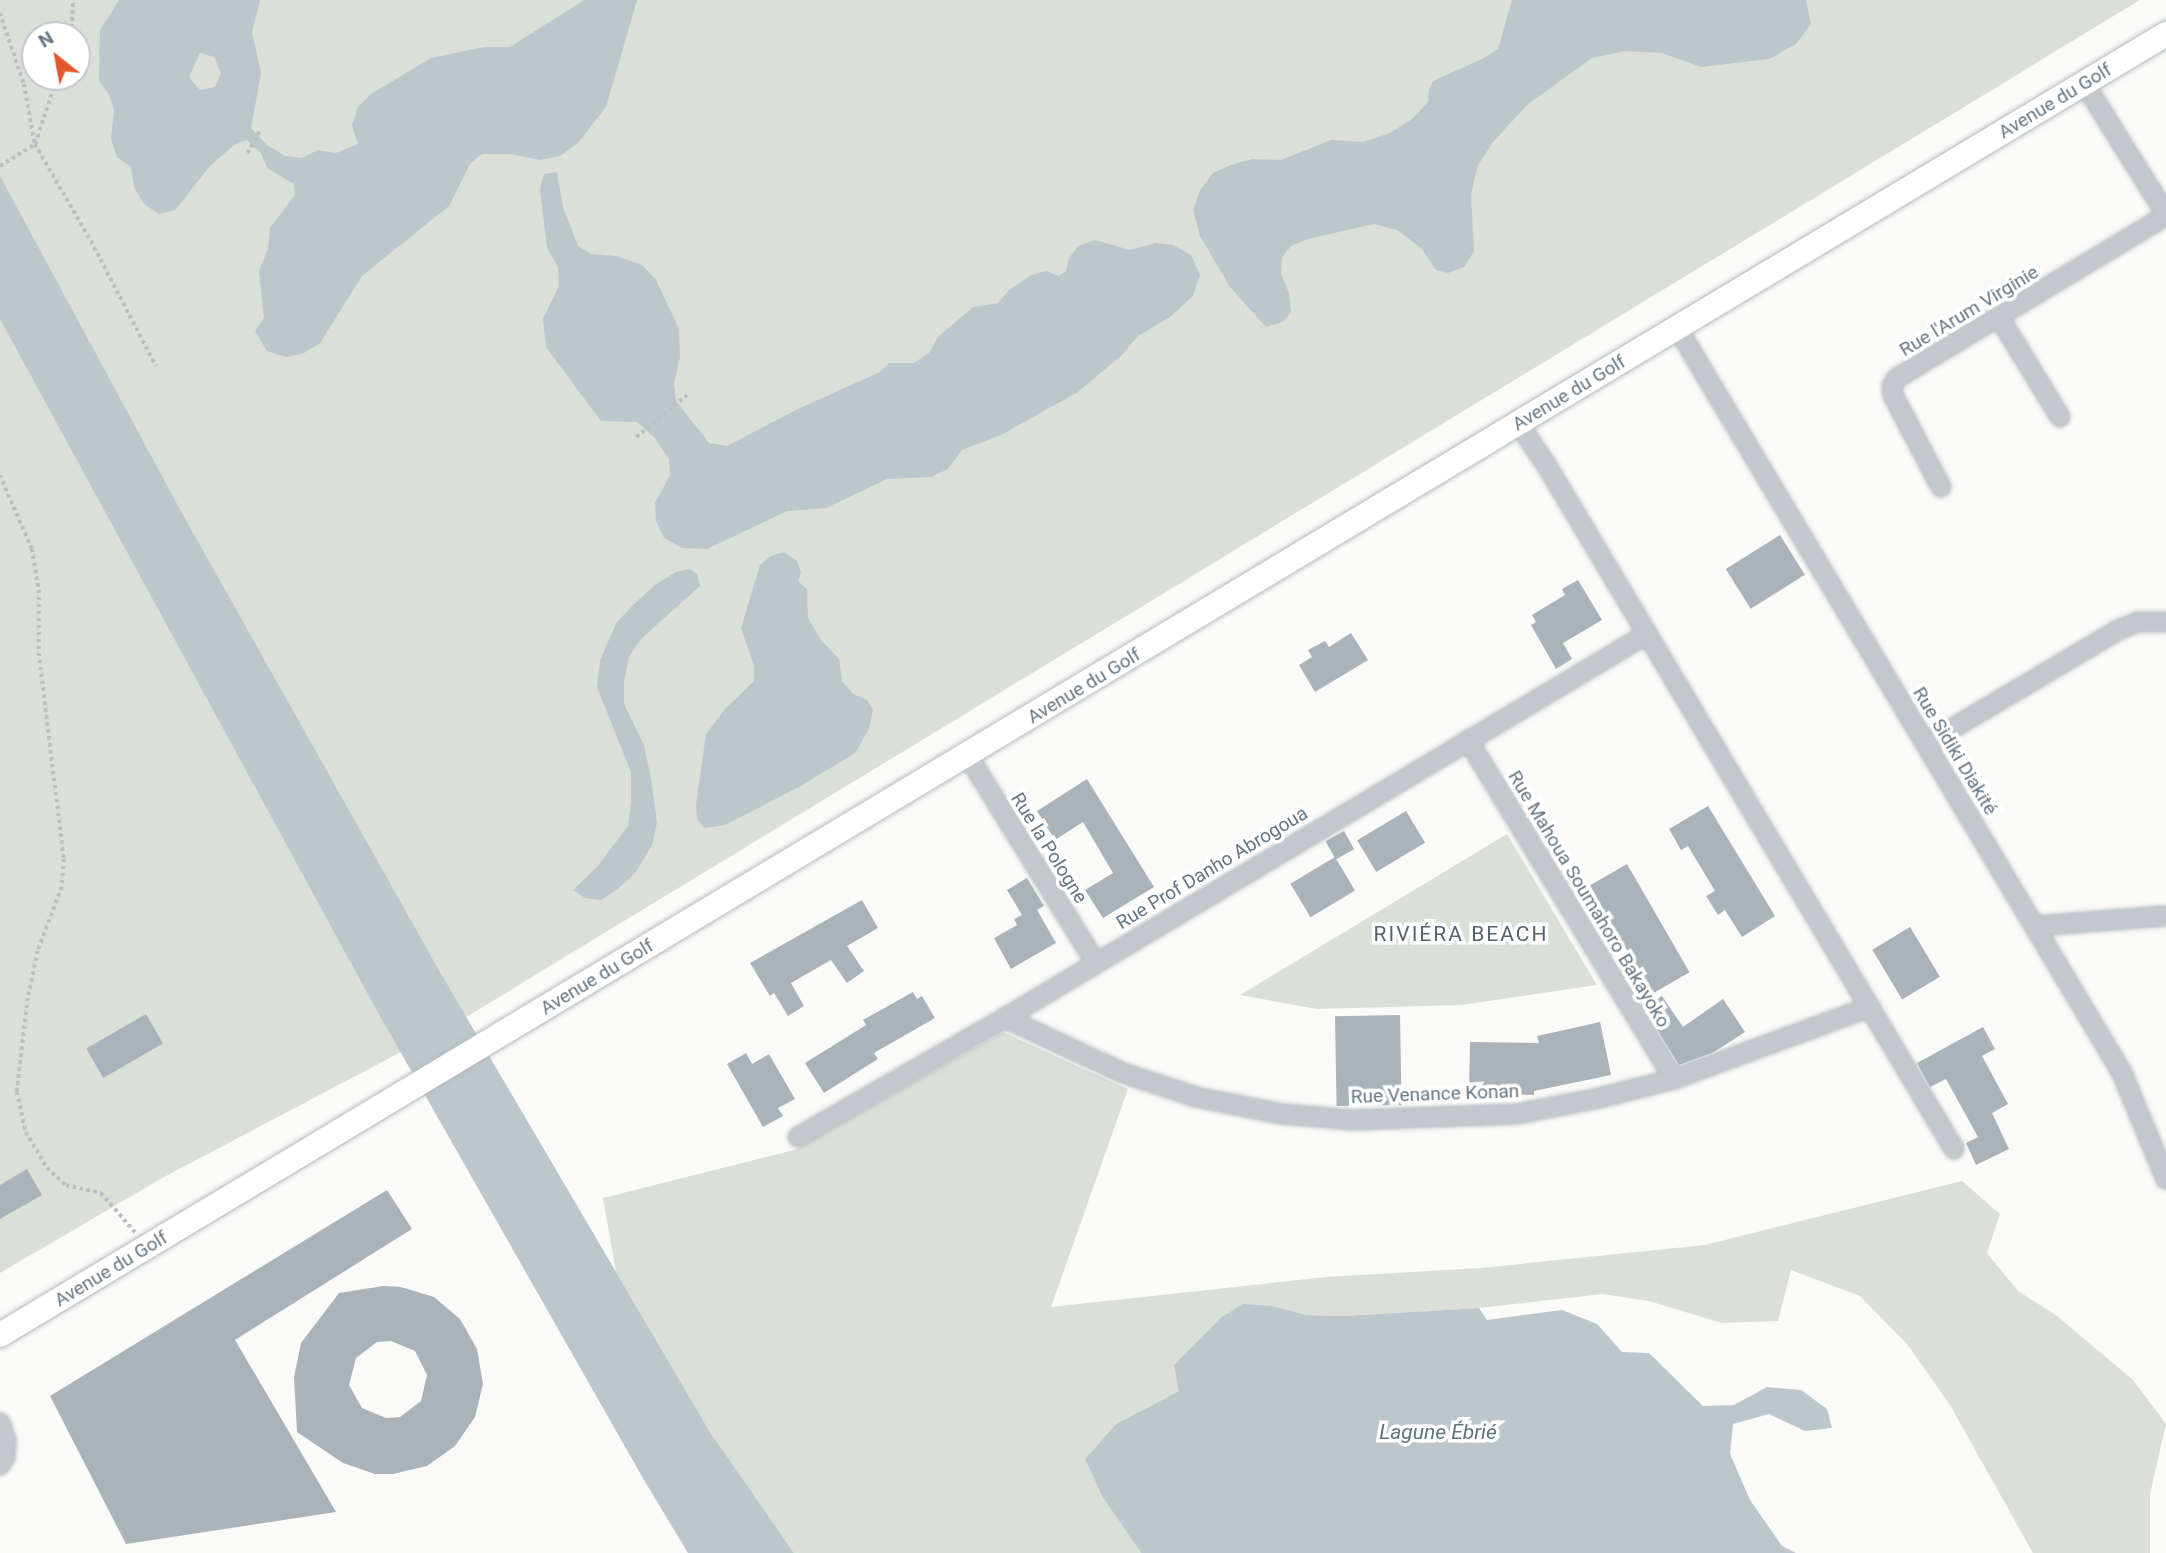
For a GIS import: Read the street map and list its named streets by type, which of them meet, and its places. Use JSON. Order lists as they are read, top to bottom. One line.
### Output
{"streets":{"main road":["Avenue du Golf"],"street":["Rue l'Arum Virginie","Rue Sidiki Diakité","Rue la Pologne","Rue Prof Danho Abrogoua","Rue Mahoua Soumahoro Bakayoko","Rue Venance Konan"]},"crossings":[["Avenue du Golf","Rue Sidiki Diakité"],["Avenue du Golf","Rue la Pologne"],["Rue la Pologne","Rue Prof Danho Abrogoua"],["Rue Prof Danho Abrogoua","Rue Mahoua Soumahoro Bakayoko"],["Rue Prof Danho Abrogoua","Rue Venance Konan"],["Rue Mahoua Soumahoro Bakayoko","Rue Venance Konan"]],"districts":["RIVIÉRA BEACH"],"water":["Lagune Ébrié"],"north":"top left"}
